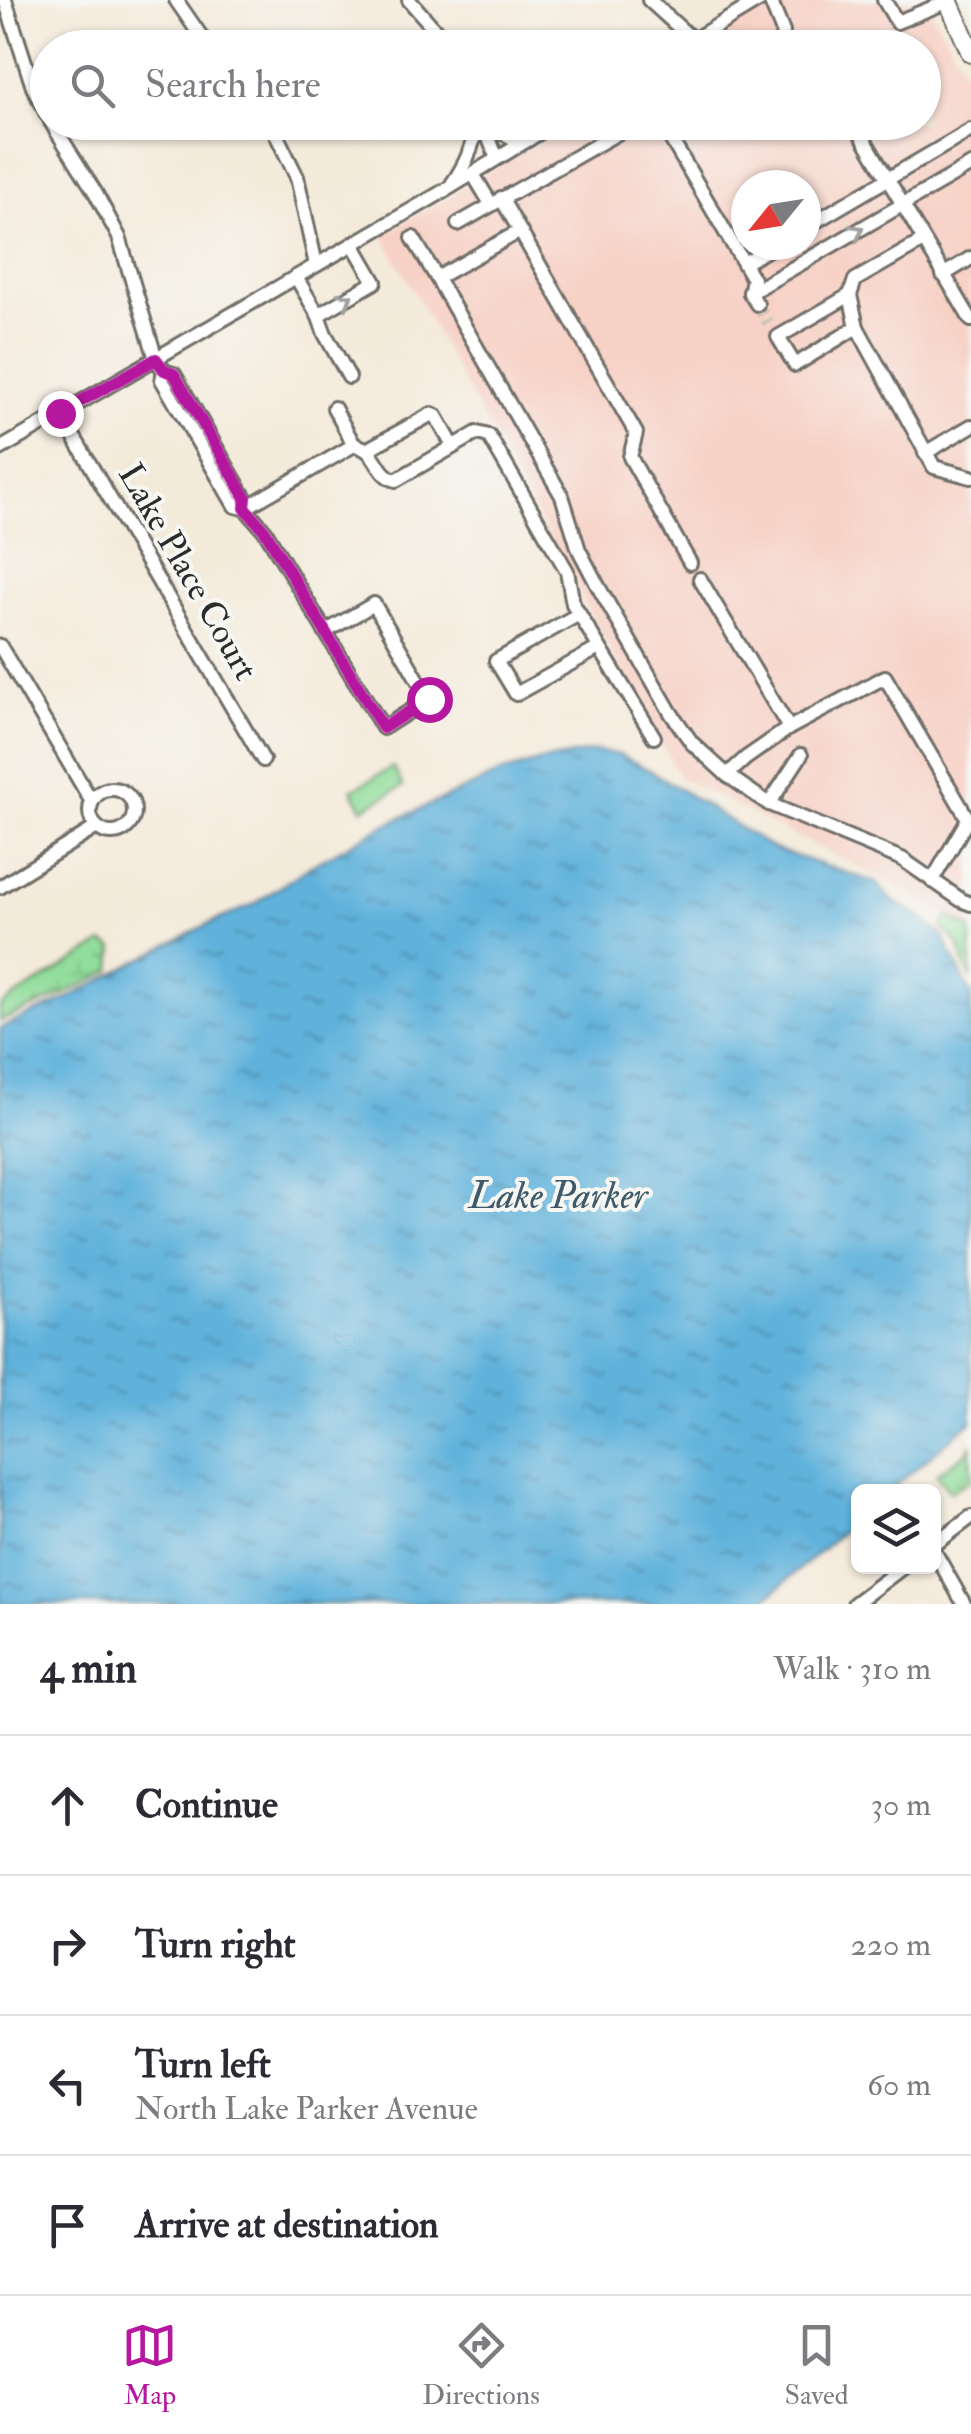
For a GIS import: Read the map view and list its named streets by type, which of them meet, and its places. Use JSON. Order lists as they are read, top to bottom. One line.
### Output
{"streets":{"street":["Lake Place Court"]},"water":["Lake Parker"],"north":"bottom left","page":{"search":"Search here","heading":["4 min","Walk · 310 m"],"list":[["Continue","30 m"],["Turn right","220 m"],["Turn left","North Lake Parker Avenue","60 m"],"Arrive at destination"],"nav":["Map","Directions","Saved"]}}
